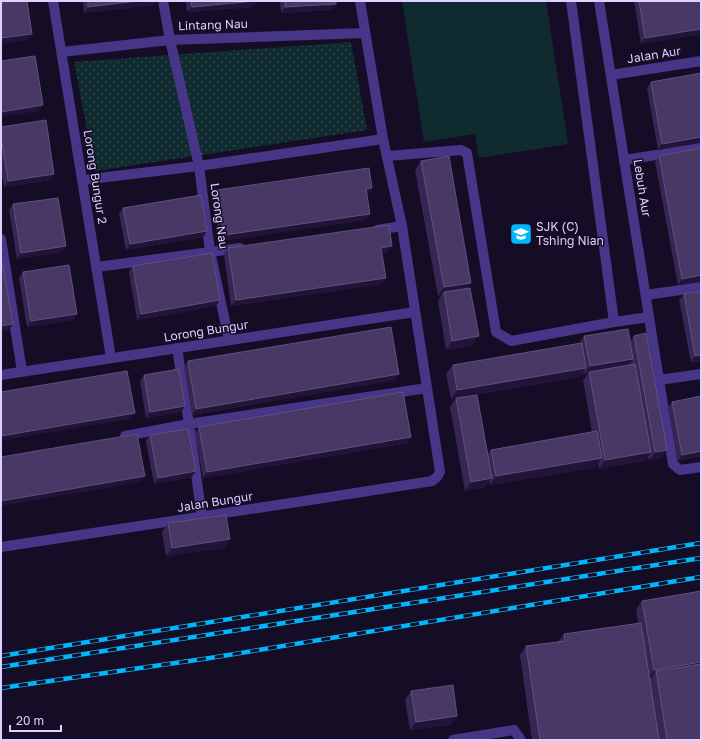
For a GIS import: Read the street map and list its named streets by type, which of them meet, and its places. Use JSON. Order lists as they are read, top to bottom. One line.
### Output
{"streets":{"street":["Lintang Nau","Jalan Aur","Lorong Bungur 2","Lebuh Aur","Lorong Nau","Lorong Bungur","Jalan Bungur"]},"crossings":[["Lintang Nau","Lorong Bungur 2"],["Lintang Nau","Lorong Nau"],["Jalan Aur","Lebuh Aur"],["Lorong Bungur 2","Lorong Bungur"],["Lorong Nau","Lorong Bungur"]],"places":{"school or university":["SJK (C) Tshing Nian"]},"scale_bar":"20 m"}
